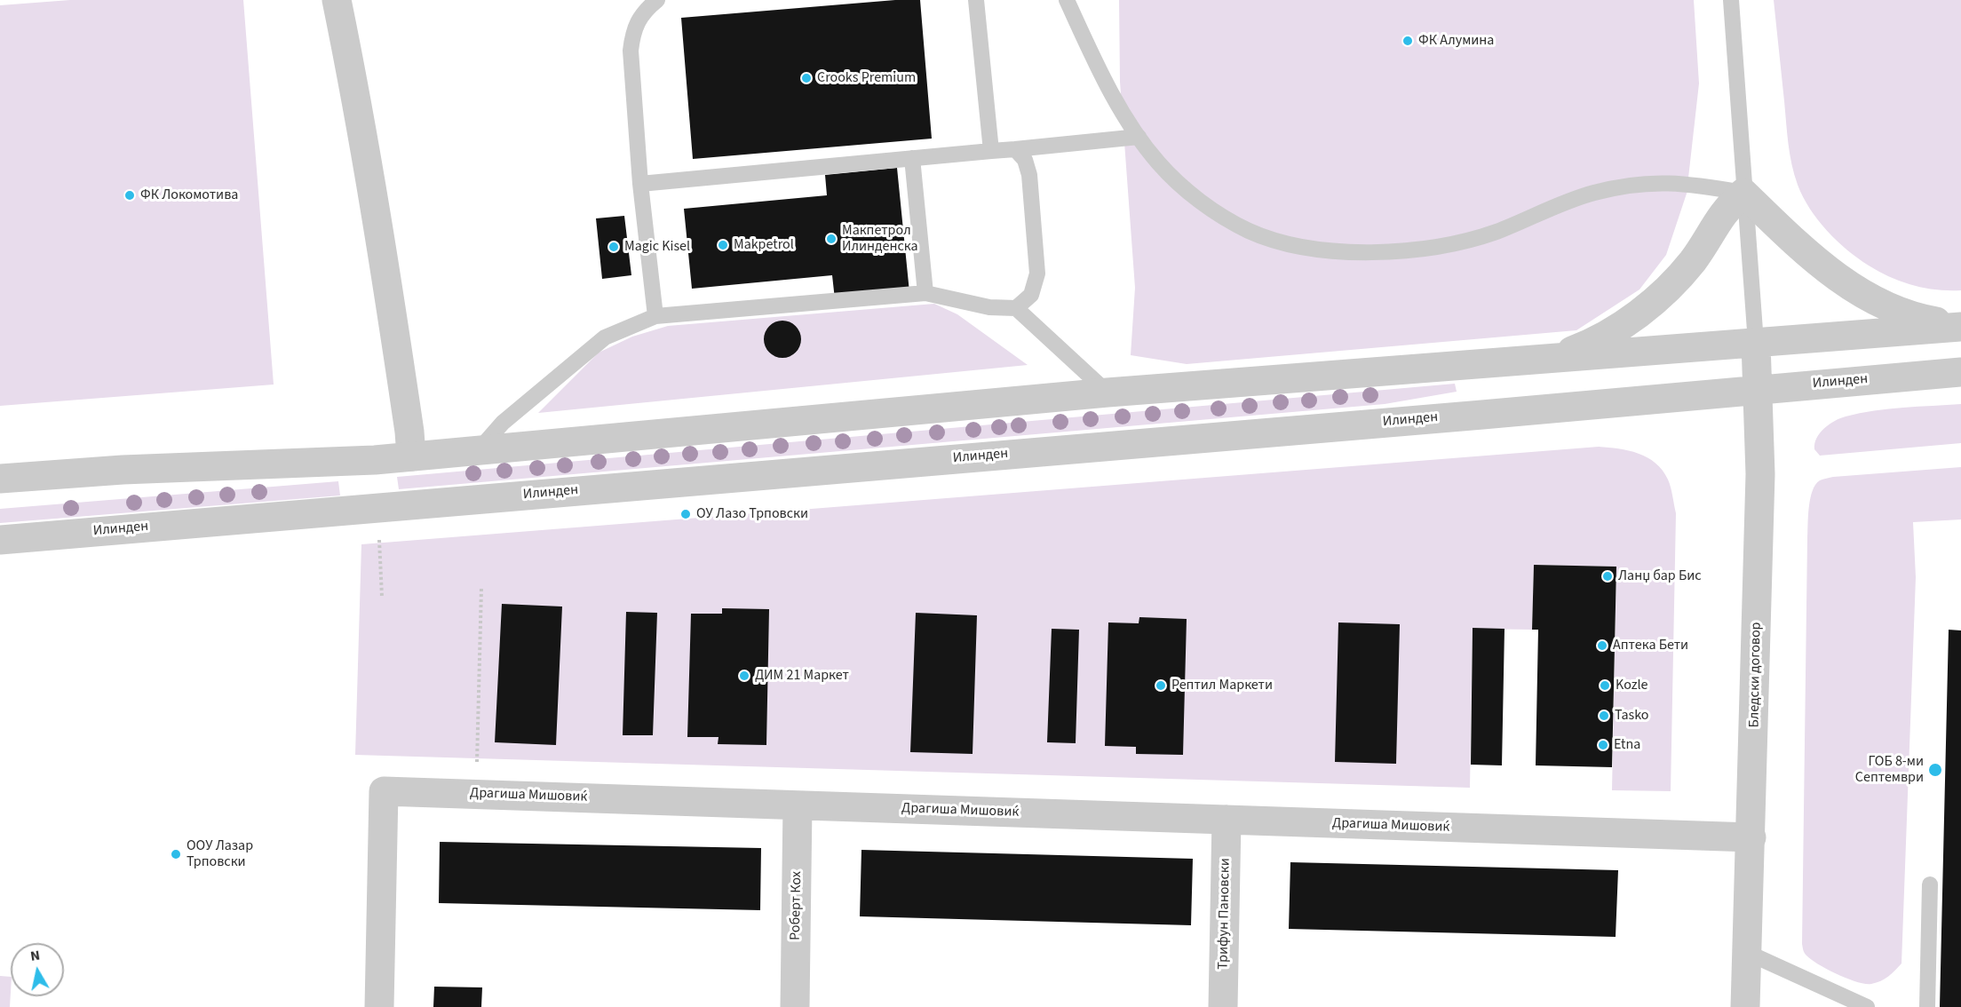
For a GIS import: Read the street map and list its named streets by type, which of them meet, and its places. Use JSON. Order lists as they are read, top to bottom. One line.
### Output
{"streets":{"street":["Илинден","Бледски договор","Драгиша Мишовиќ","Роберт Кох","Трифун Пановски"]},"crossings":[["Илинден","Бледски договор"],["Бледски договор","Драгиша Мишовиќ"],["Драгиша Мишовиќ","Роберт Кох"],["Драгиша Мишовиќ","Трифун Пановски"]],"places":["ФК Алумина","Crooks Premium","ФК Локомотива","Макпетрол Илинденска","Makpetrol","Magic Kisel","ОУ Лазо Трповски","Ланџ бар Бис","Аптека Бети","ДИМ 21 Маркет","Рептил Маркети","Kozle","Tasko","Etna","ГОБ 8-ми Септември","ООУ Лазар Трповски"],"north":"top"}
